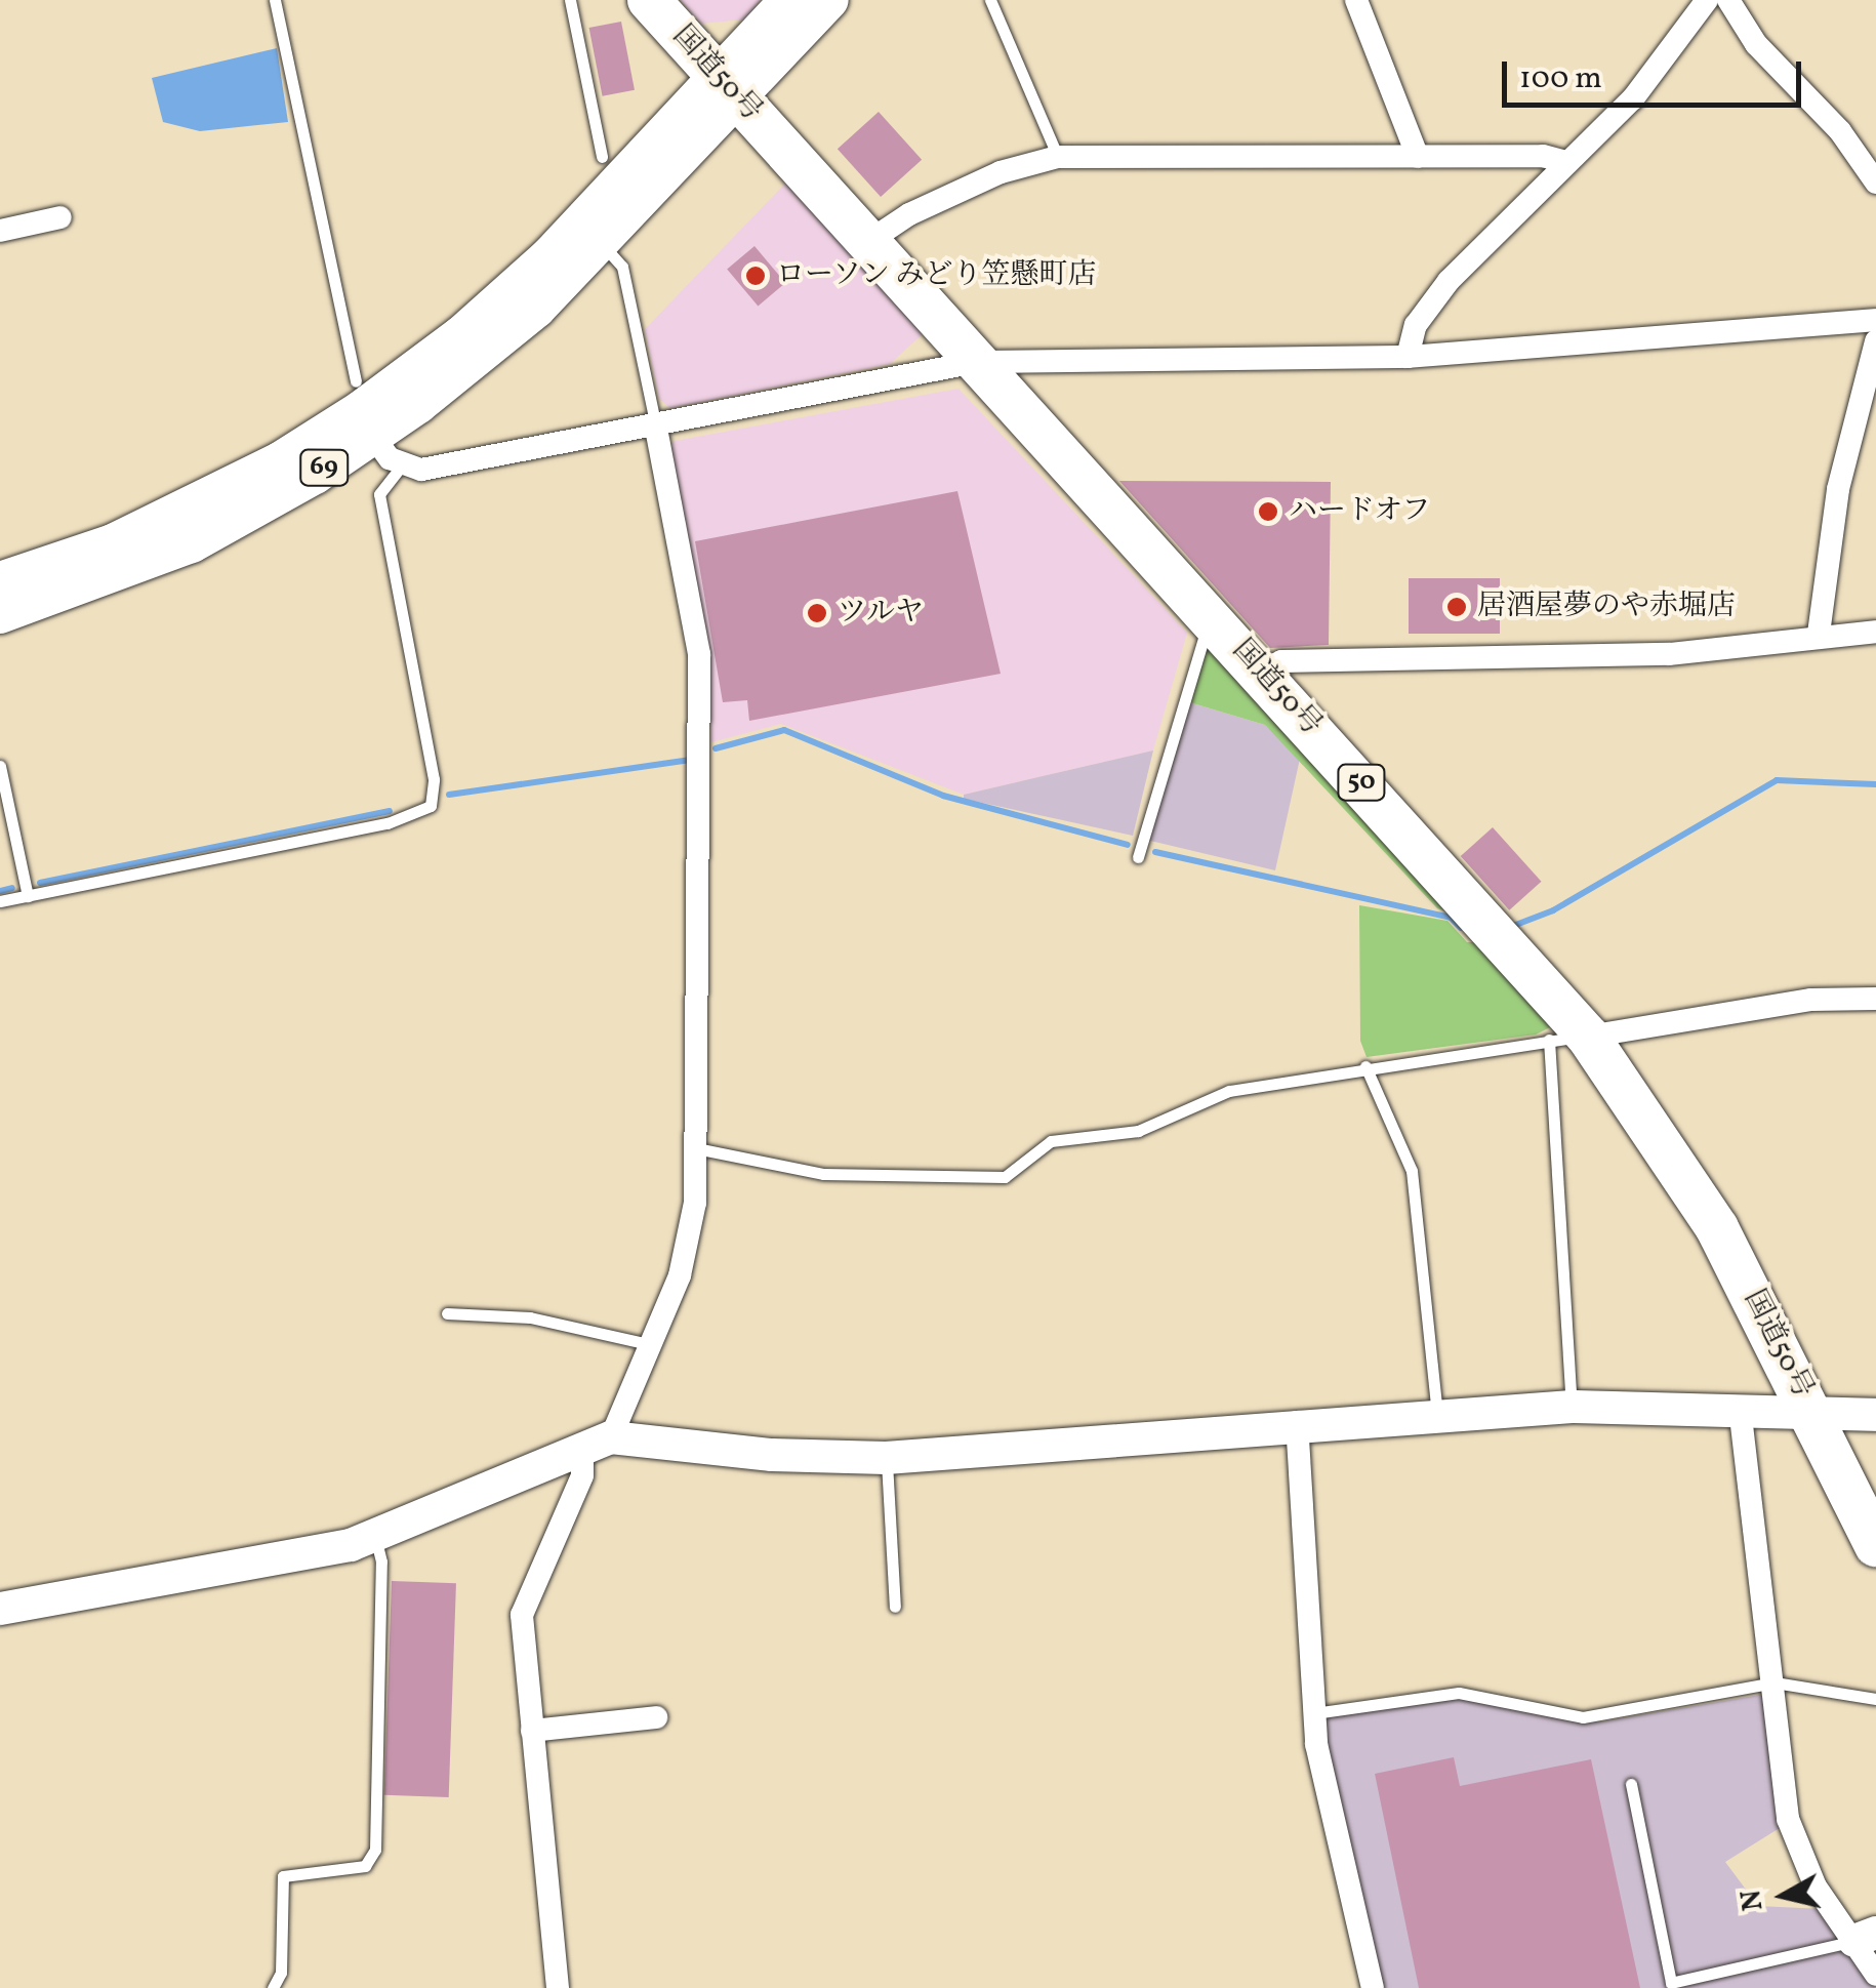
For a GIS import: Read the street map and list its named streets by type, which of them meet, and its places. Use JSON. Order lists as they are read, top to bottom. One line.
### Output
{"streets":{"highway":["国道50号","50"],"main road":["69"]},"crossings":[["国道50号","69"]],"places":["ローソン みどり笠懸町店","ハードオフ","居酒屋夢のや赤堀店","ツルヤ"],"scale_bar":"100 m","north":"left"}
